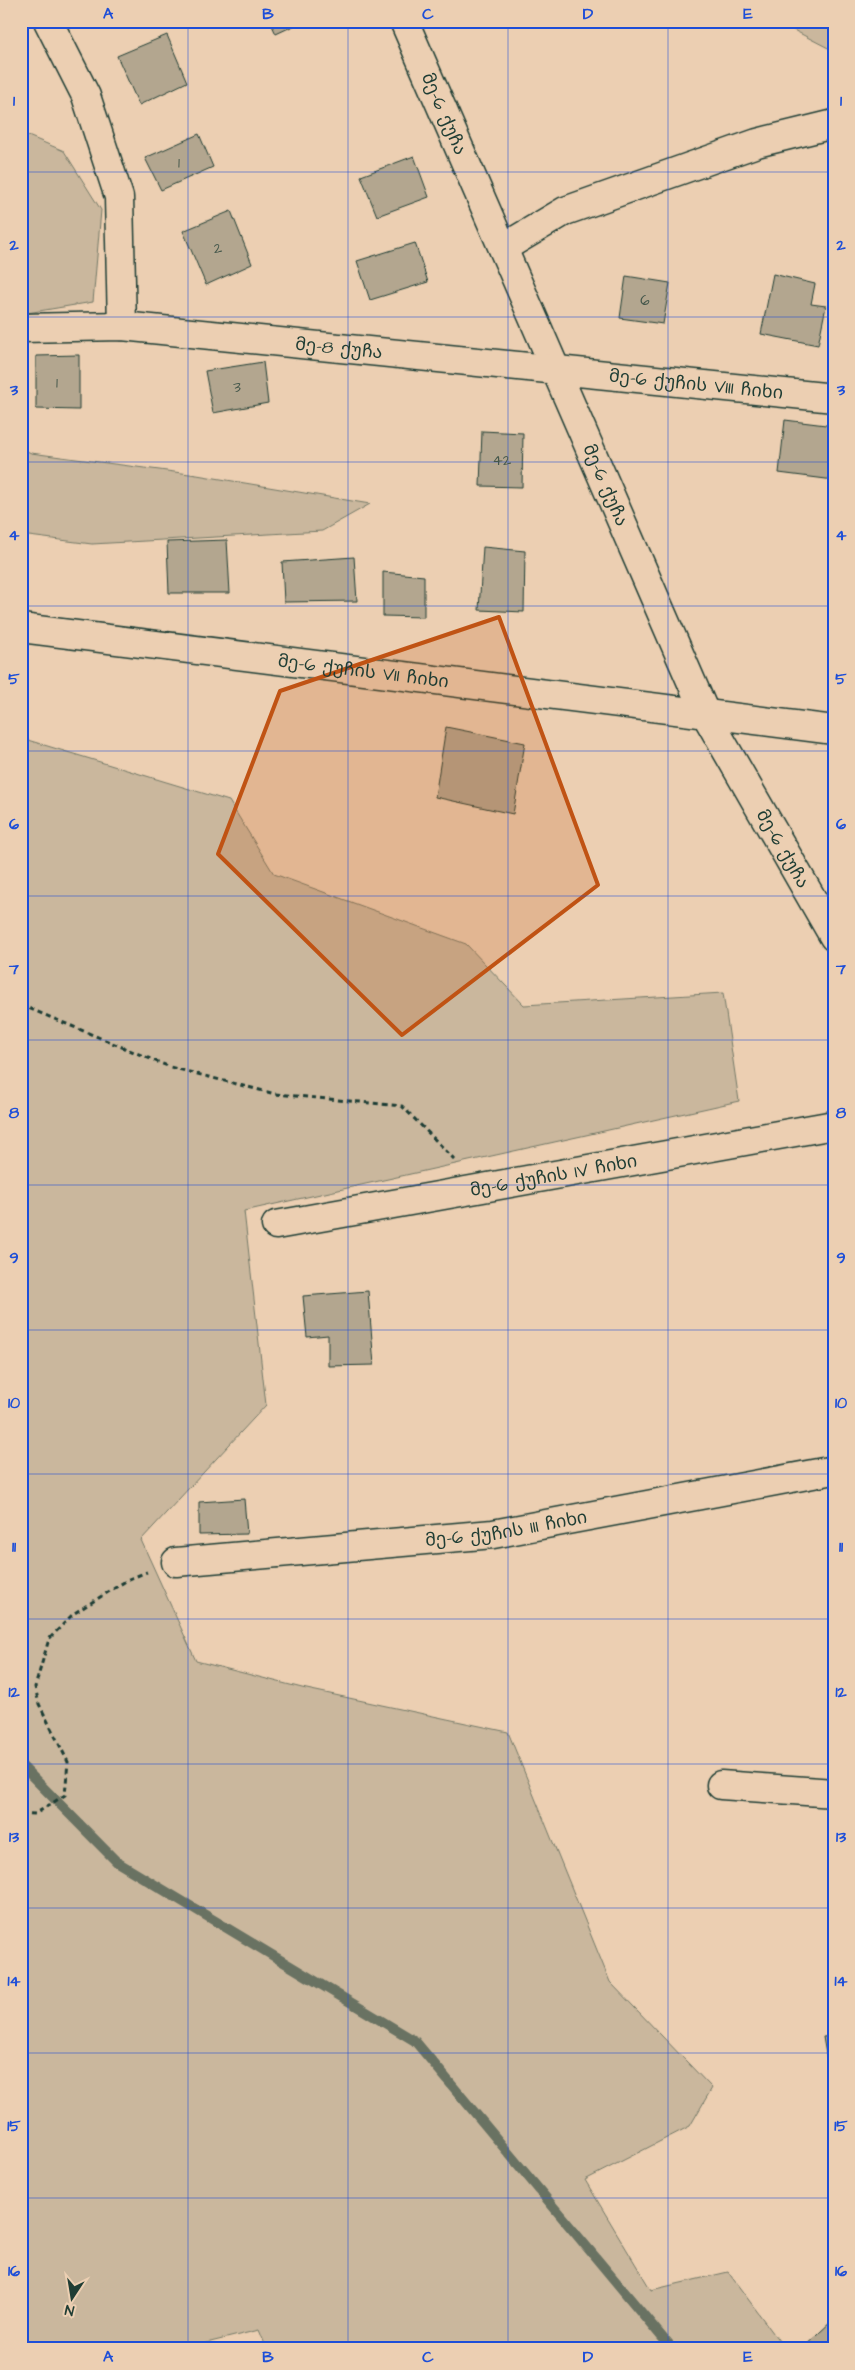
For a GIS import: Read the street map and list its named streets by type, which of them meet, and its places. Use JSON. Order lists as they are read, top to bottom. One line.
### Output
{"streets":{"street":["მე-6 ქუჩა","მე-8 ქუჩა","მე-6 ქუჩის VIII ჩიხი","მე-6 ქუჩის VII ჩიხი","მე-6 ქუჩის IV ჩიხი","მე-6 ქუჩის III ჩიხი"]},"crossings":[["მე-6 ქუჩა","მე-8 ქუჩა"],["მე-6 ქუჩა","მე-6 ქუჩის VIII ჩიხი"],["მე-6 ქუჩა","მე-6 ქუჩის VII ჩიხი"],["მე-8 ქუჩა","მე-6 ქუჩის VIII ჩიხი"]],"house_numbers":["1","2","6","1","3","42"],"north":"bottom","grid":{"columns":["A","B","C","D","E"],"rows":["1","2","3","4","5","6","7","8","9","10","11","12","13","14","15","16"]}}
